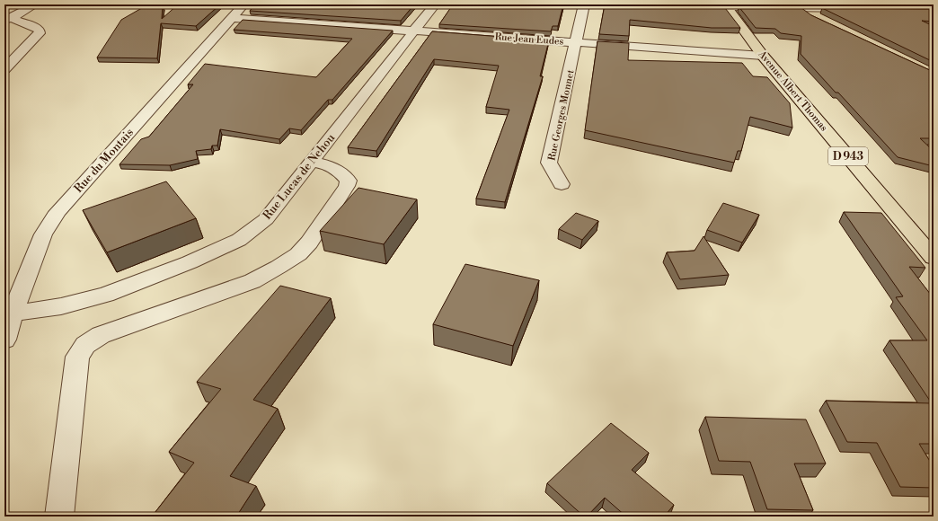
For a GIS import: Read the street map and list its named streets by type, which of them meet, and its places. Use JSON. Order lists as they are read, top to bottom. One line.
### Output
{"streets":{"main road":["Avenue Albert Thomas","D 943"],"street":["Rue Jean Eudes","Rue Georges Monnet","Rue du Montais","Rue Lucas de Nehou"]},"crossings":[["Rue Jean Eudes","Avenue Albert Thomas"],["Rue Jean Eudes","Rue Georges Monnet"],["Rue Jean Eudes","Rue du Montais"],["Rue Jean Eudes","Rue Lucas de Nehou"],["Rue du Montais","Rue Lucas de Nehou"]]}
